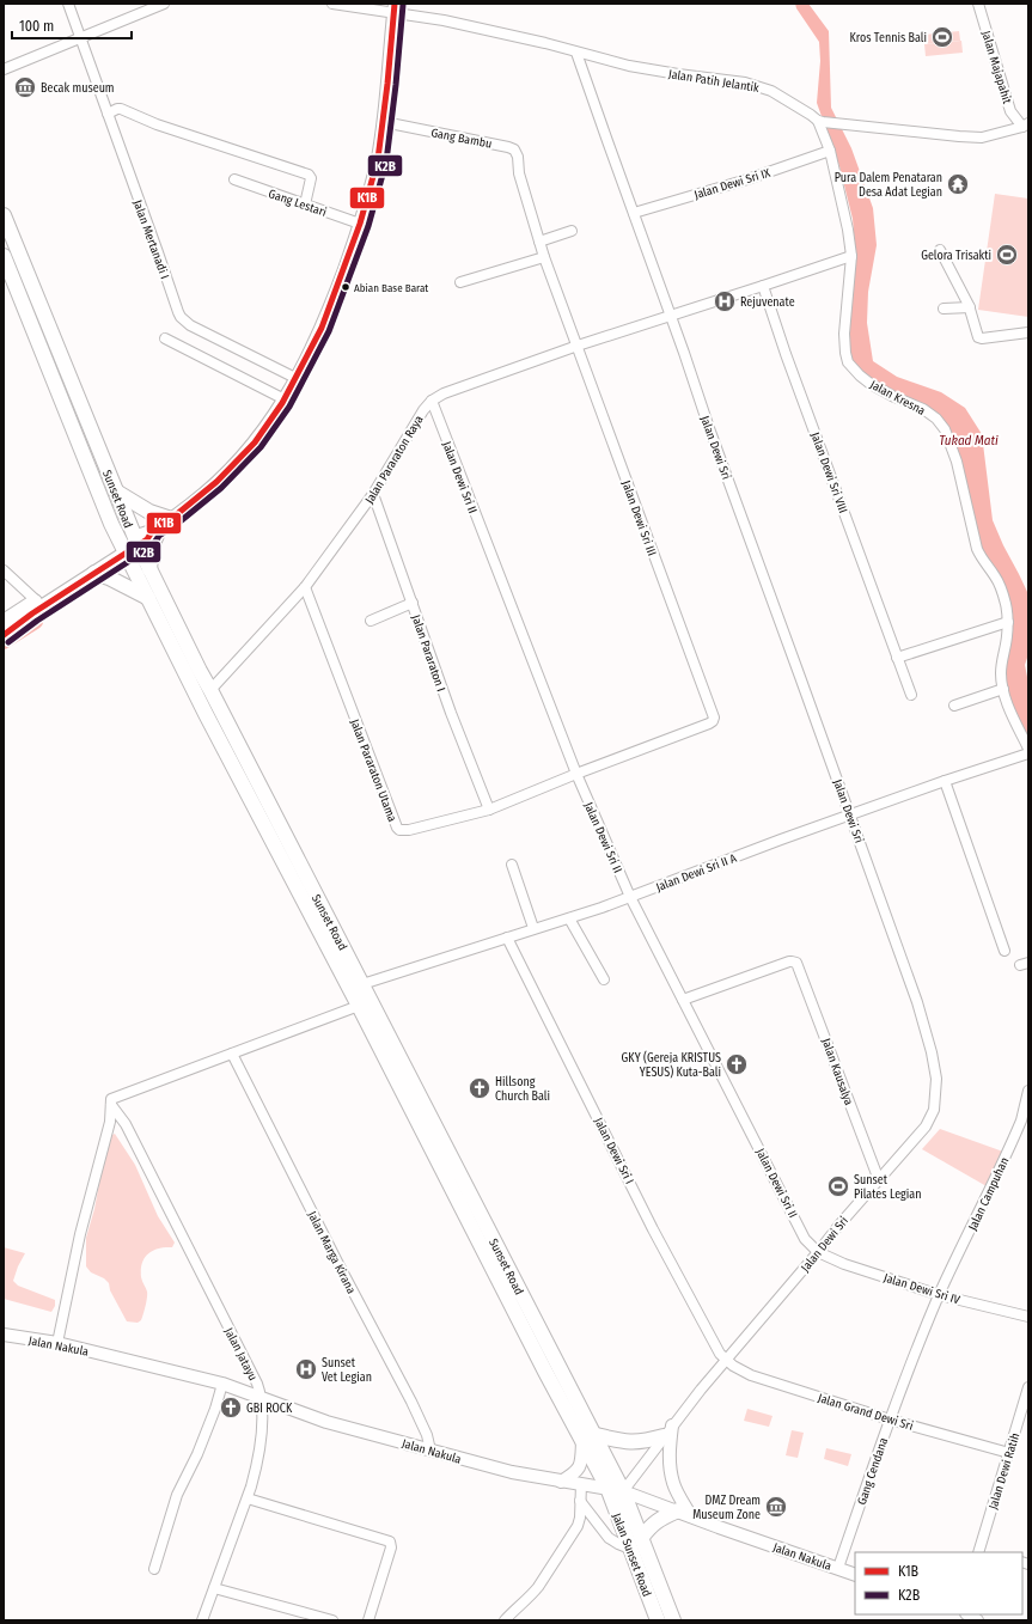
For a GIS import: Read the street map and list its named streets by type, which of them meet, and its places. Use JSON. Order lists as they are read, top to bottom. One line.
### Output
{"streets":{"highway":["Sunset Road","Jalan Sunset Road"],"main road":["Jalan Nakula"],"street":["Jalan Majapahit","Jalan Patih Jelantik","Gang Bambu","Jalan Dewi Sri IX","Gang Lestari","Jalan Mertanadi I","Jalan Kresna","Jalan Dewi Sri","Jalan Pararaton Raya","Jalan Dewi Sri VIII","Jalan Dewi Sri II","Jalan Dewi Sri III","Jalan Pararaton I","Jalan Pararaton Utama","Jalan Dewi Sri II A","Jalan Kausalya","Jalan Dewi Sri I","Jalan Campuhan","Jalan Marga Kirana","Jalan Dewi Sri IV","Jalan Jatayu","Jalan Grand Dewi Sri","Gang Cendana","Jalan Dewi Ratih"]},"crossings":[["Jalan Patih Jelantik","Jalan Kresna"],["Jalan Patih Jelantik","Jalan Dewi Sri"],["Gang Bambu","Jalan Dewi Sri III"],["Jalan Dewi Sri IX","Jalan Kresna"],["Jalan Dewi Sri IX","Jalan Dewi Sri"],["Jalan Kresna","Jalan Pararaton Raya"],["Jalan Dewi Sri","Jalan Pararaton Raya"],["Jalan Dewi Sri","Jalan Dewi Sri II"],["Jalan Dewi Sri","Sunset Road"],["Jalan Dewi Sri","Jalan Dewi Sri II A"],["Jalan Dewi Sri","Jalan Kausalya"],["Jalan Dewi Sri","Jalan Dewi Sri I"],["Jalan Dewi Sri","Jalan Dewi Sri IV"],["Jalan Dewi Sri","Jalan Nakula"],["Jalan Dewi Sri","Jalan Grand Dewi Sri"],["Jalan Pararaton Raya","Jalan Dewi Sri VIII"],["Jalan Pararaton Raya","Jalan Dewi Sri II"],["Jalan Pararaton Raya","Sunset Road"],["Jalan Pararaton Raya","Jalan Dewi Sri III"],["Jalan Pararaton Raya","Jalan Pararaton I"],["Jalan Pararaton Raya","Jalan Pararaton Utama"],["Jalan Dewi Sri II","Jalan Dewi Sri III"],["Jalan Dewi Sri II","Jalan Pararaton Utama"],["Jalan Dewi Sri II","Jalan Dewi Sri II A"],["Jalan Dewi Sri II","Jalan Kausalya"],["Jalan Dewi Sri II","Jalan Dewi Sri IV"],["Sunset Road","Jalan Dewi Sri II A"],["Sunset Road","Jalan Nakula"],["Sunset Road","Jalan Sunset Road"],["Jalan Dewi Sri III","Jalan Pararaton Utama"],["Jalan Pararaton I","Jalan Pararaton Utama"],["Jalan Dewi Sri II A","Jalan Dewi Sri I"],["Jalan Dewi Sri I","Jalan Grand Dewi Sri"],["Jalan Campuhan","Jalan Dewi Sri IV"],["Jalan Campuhan","Gang Cendana"],["Jalan Marga Kirana","Jalan Nakula"],["Jalan Dewi Sri IV","Gang Cendana"],["Jalan Nakula","Jalan Jatayu"],["Jalan Nakula","Gang Cendana"],["Jalan Nakula","Jalan Sunset Road"],["Jalan Grand Dewi Sri","Gang Cendana"],["Jalan Grand Dewi Sri","Jalan Dewi Ratih"]],"water":["Tukad Mati"],"places":{"sports":["Kros Tennis Bali","Gelora Trisakti","Sunset Pilates Legian"],"museum":["Becak museum","DMZ Dream Museum Zone"],"temple":["Pura Dalem Penataran Desa Adat Legian"],"other":["Abian Base Barat"],"hospital":["Rejuvenate","Sunset Vet Legian"],"church":["GKY (Gereja KRISTUS YESUS) Kuta-Bali","Hillsong Church Bali","GBI ROCK"]},"lines":["transit line K1B","transit line K2B"],"legend":["K1B","K2B"],"scale_bar":"100 m"}
